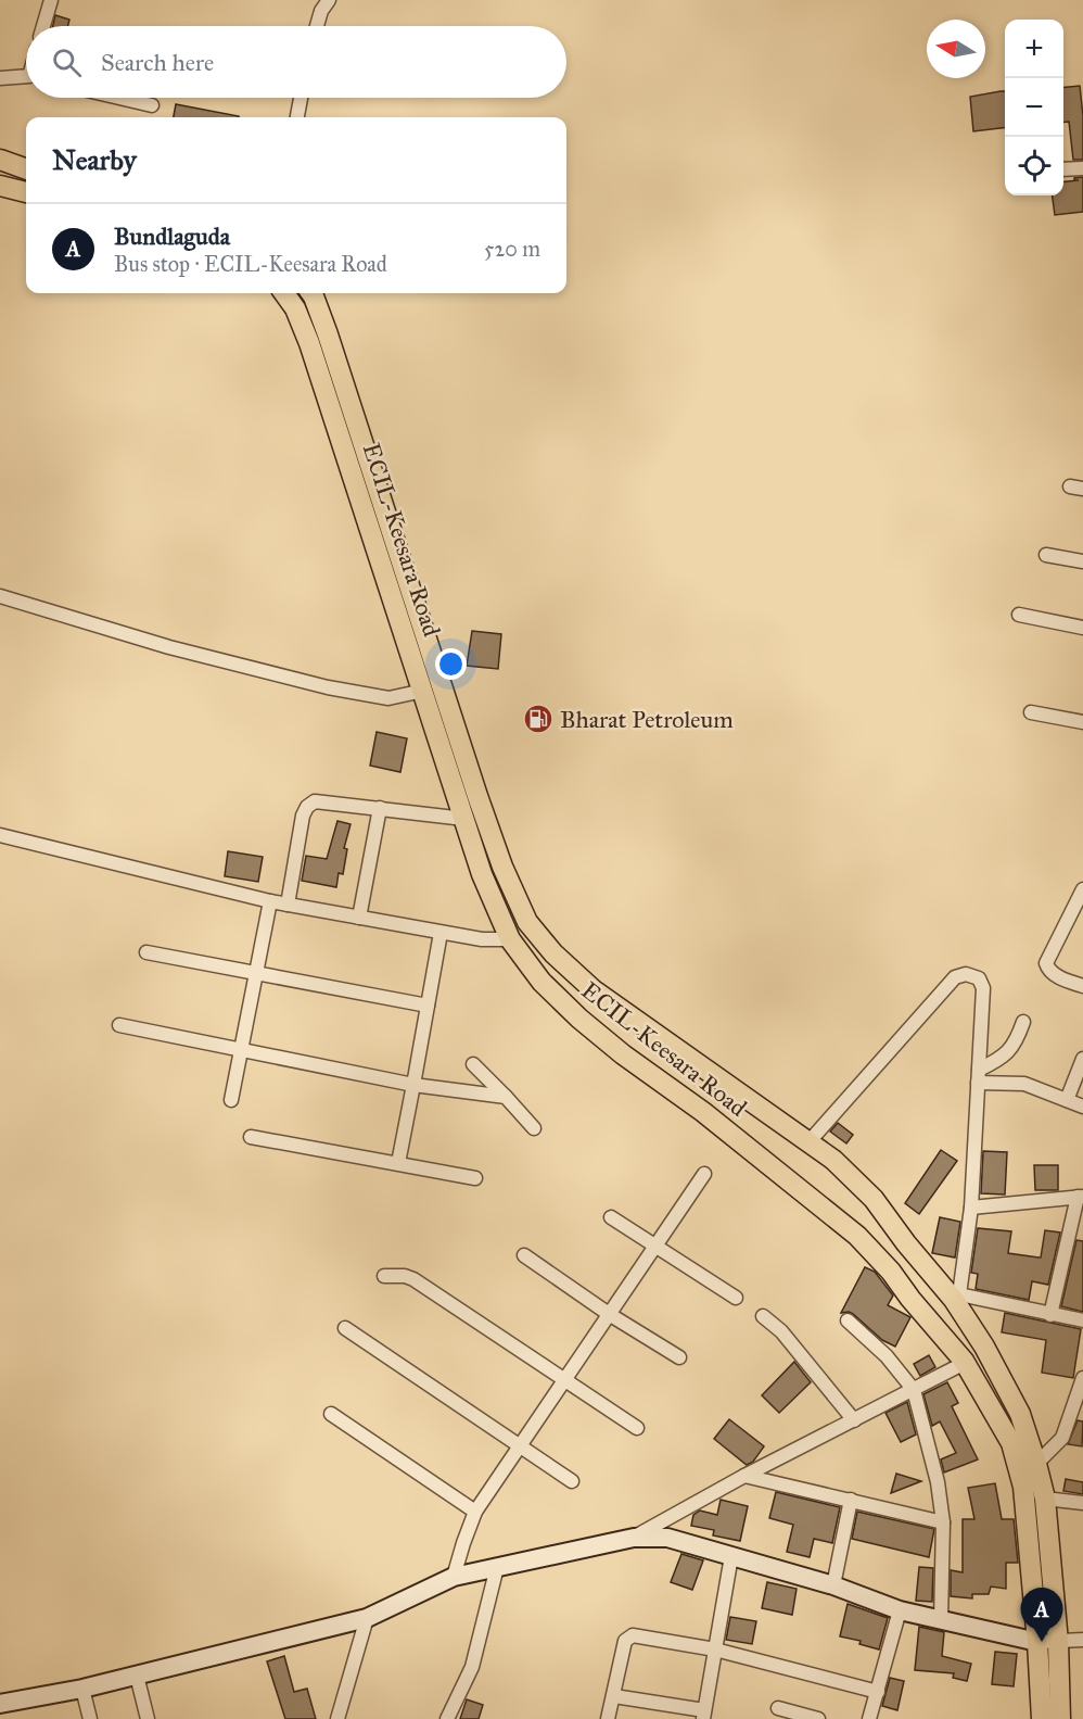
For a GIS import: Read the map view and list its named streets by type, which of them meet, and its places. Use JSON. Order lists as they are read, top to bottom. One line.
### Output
{"streets":{"main road":["ECIL-Keesara Road"]},"places":{"fuel station":["Bharat Petroleum"]},"north":"left","page":{"map_buttons":["+","−"],"search":"Search here","heading":"Nearby","list":[{"mark":"A","name":"Bundlaguda","note":"Bus stop · ECIL-Keesara Road","value":"520 m"}],"pins":"A"}}
